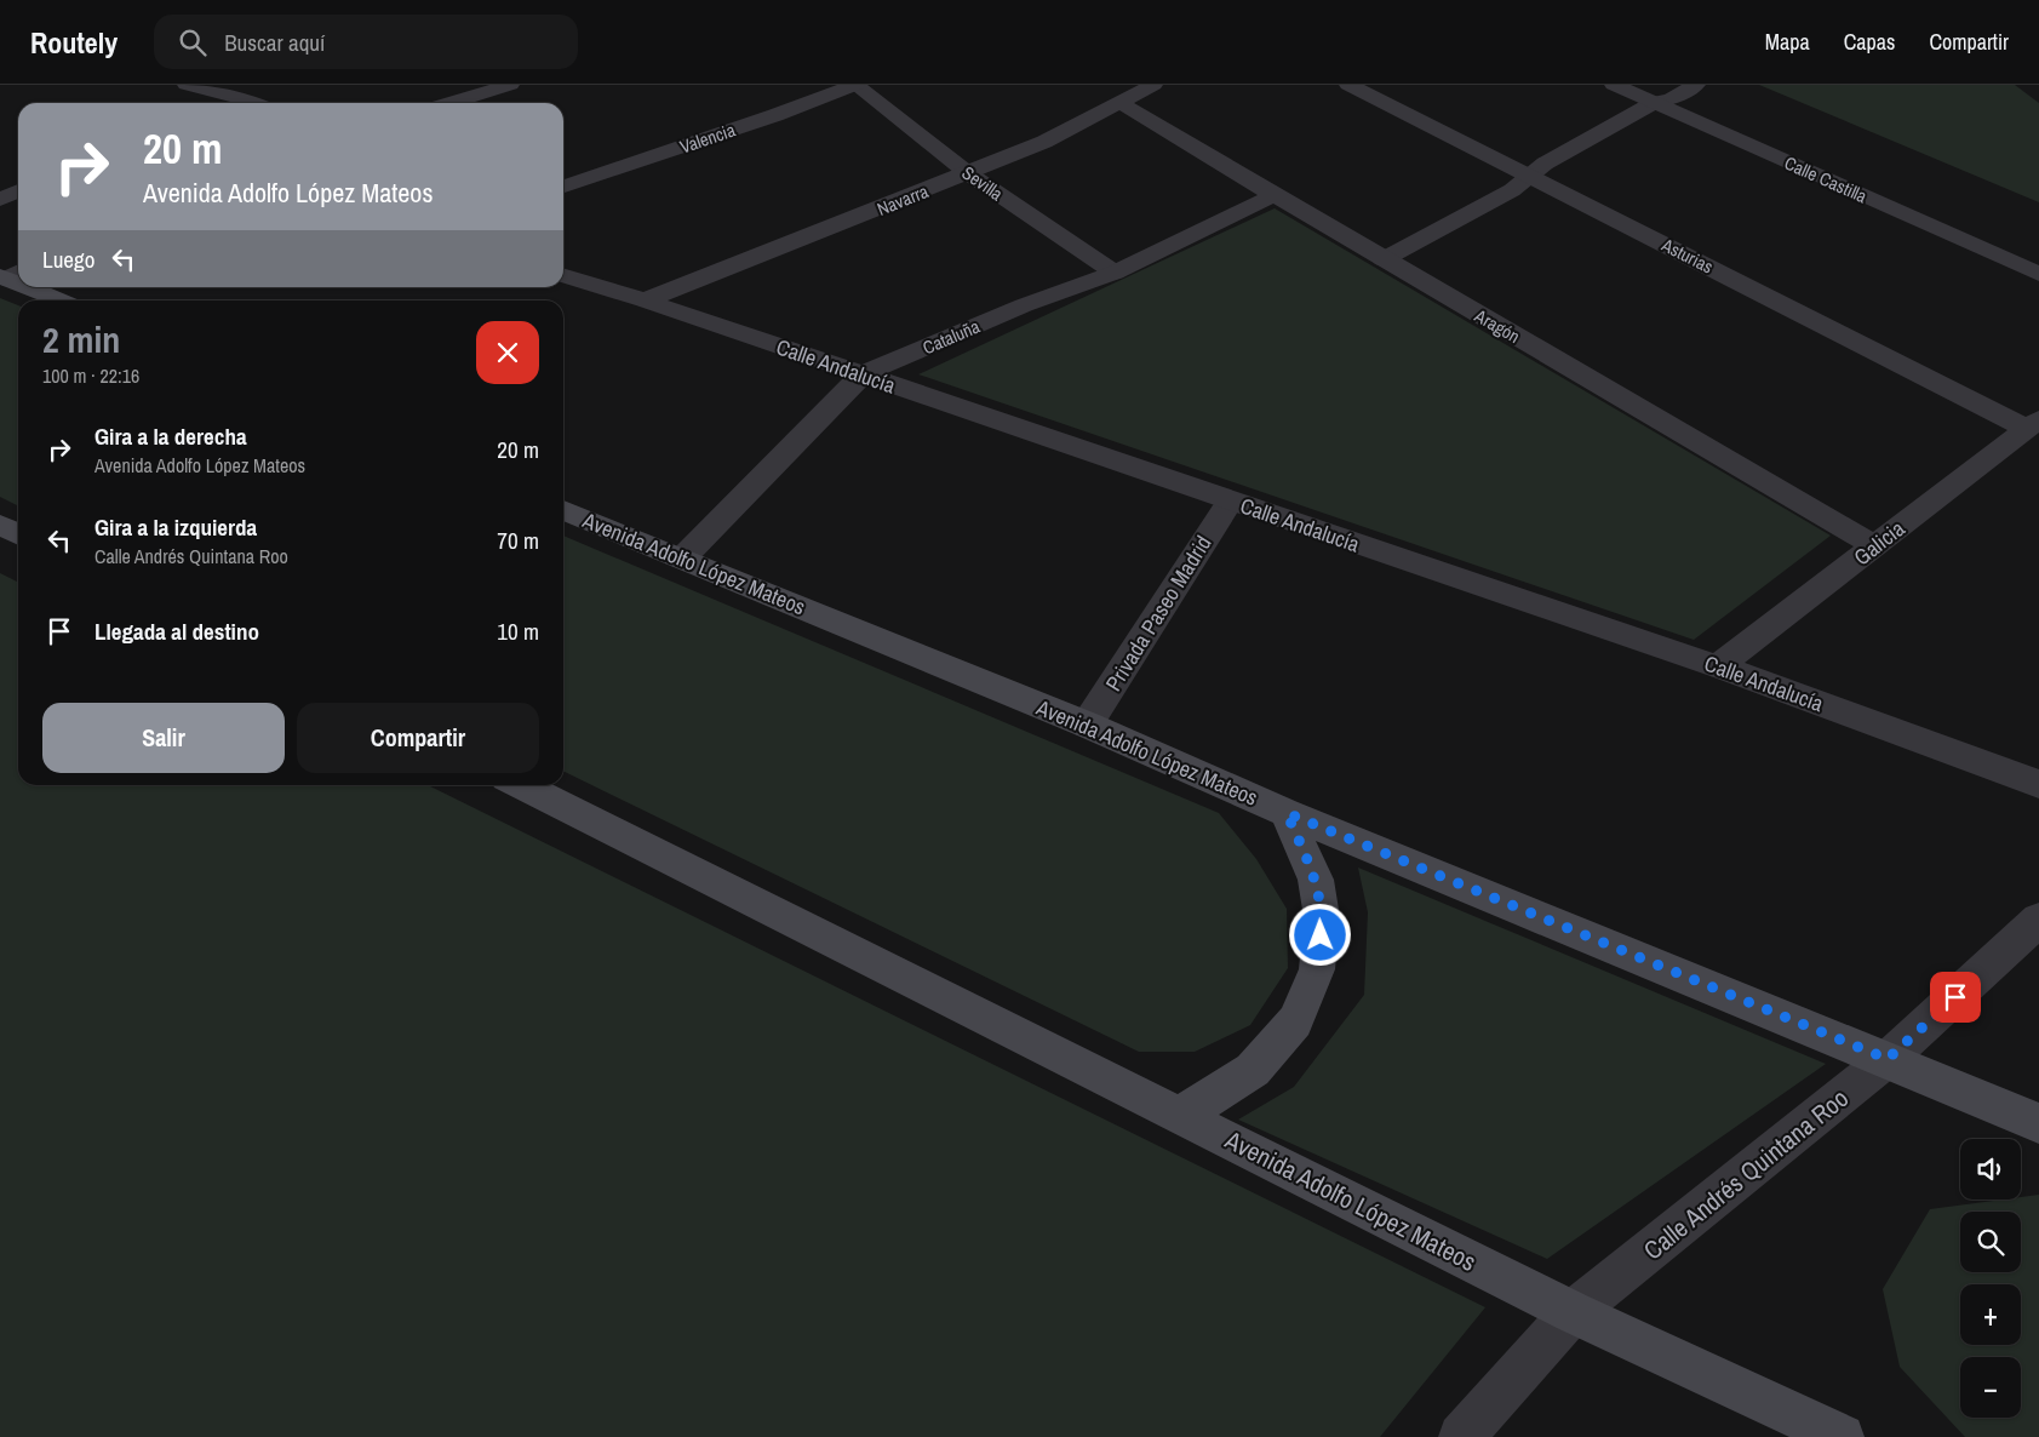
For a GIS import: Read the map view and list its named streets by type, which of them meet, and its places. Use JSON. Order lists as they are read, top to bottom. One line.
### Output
{"streets":{"main road":["Avenida Adolfo López Mateos"],"street":["Valencia","Calle Castilla","Sevilla","Navarra","Asturias","Aragón","Cataluña","Calle Andalucía","Galicia","Privada Paseo Madrid","Calle Andrés Quintana Roo"]},"crossings":[["Valencia","Sevilla"],["Sevilla","Navarra"],["Sevilla","Cataluña"],["Navarra","Aragón"],["Navarra","Calle Andalucía"],["Asturias","Galicia"],["Aragón","Cataluña"],["Aragón","Galicia"],["Cataluña","Calle Andalucía"],["Cataluña","Avenida Adolfo López Mateos"],["Calle Andalucía","Galicia"],["Calle Andalucía","Privada Paseo Madrid"],["Avenida Adolfo López Mateos","Privada Paseo Madrid"],["Avenida Adolfo López Mateos","Calle Andrés Quintana Roo"]],"page":{"header":"Routely","search":"Buscar aquí","nav":["Mapa","Capas","Compartir"],"turn":["20 m","Avenida Adolfo López Mateos"],"then":"Luego","heading":["2 min","100 m · 22:16"],"list":[{"name":"Gira a la derecha","note":"Avenida Adolfo López Mateos","value":"20 m"},{"name":"Gira a la izquierda","note":"Calle Andrés Quintana Roo","value":"70 m"},{"name":"Llegada al destino","value":"10 m"}],"buttons":["Salir","Compartir"],"map_buttons":["+","−"]}}
